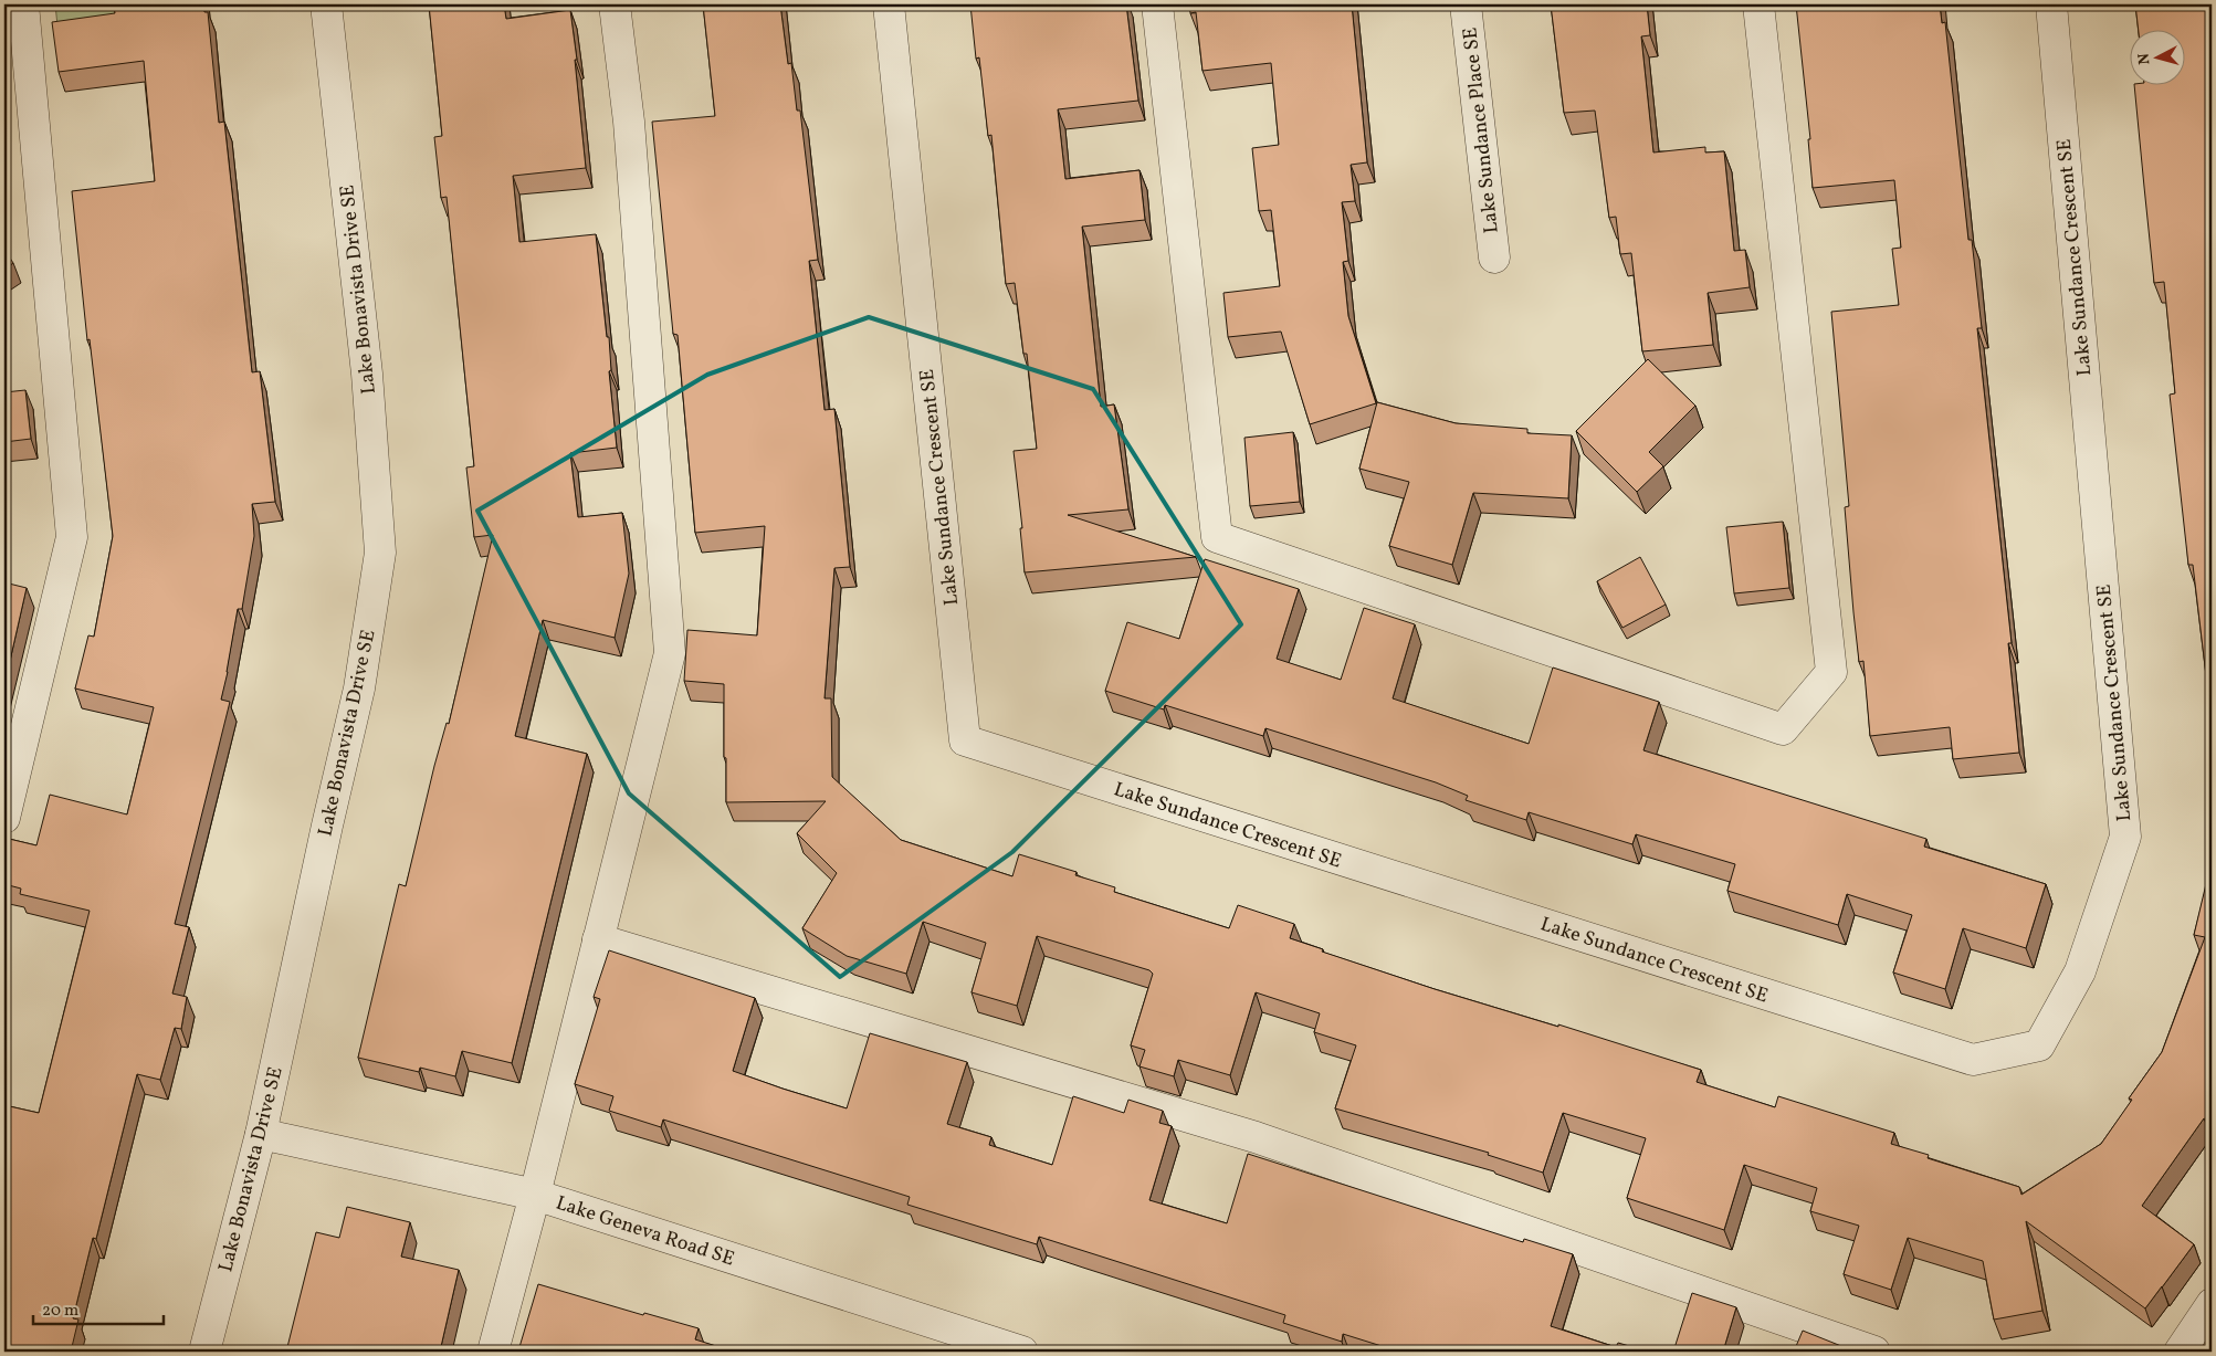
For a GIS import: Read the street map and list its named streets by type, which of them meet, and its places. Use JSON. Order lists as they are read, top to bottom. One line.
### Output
{"streets":{"street":["Lake Sundance Place SE","Lake Sundance Crescent SE","Lake Bonavista Drive SE","Lake Geneva Road SE"]},"crossings":[["Lake Bonavista Drive SE","Lake Geneva Road SE"]],"scale_bar":"20 m","north":"left"}
